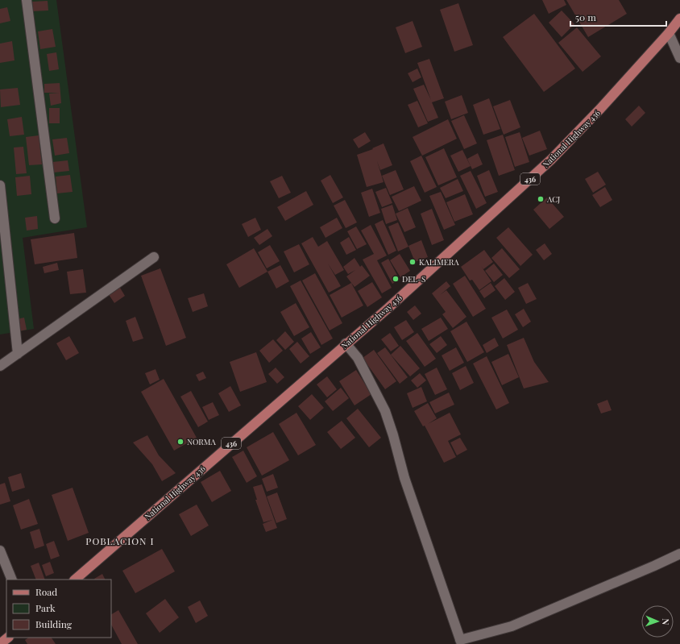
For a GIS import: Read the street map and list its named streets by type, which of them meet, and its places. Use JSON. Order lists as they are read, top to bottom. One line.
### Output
{"streets":{"main road":["National Highway 436","436"]},"districts":["POBLACION I"],"places":["ACJ","KALIMERA","DEL-S","NORMA"],"legend":["Road","Park","Building"],"scale_bar":"50 m","north":"right"}
